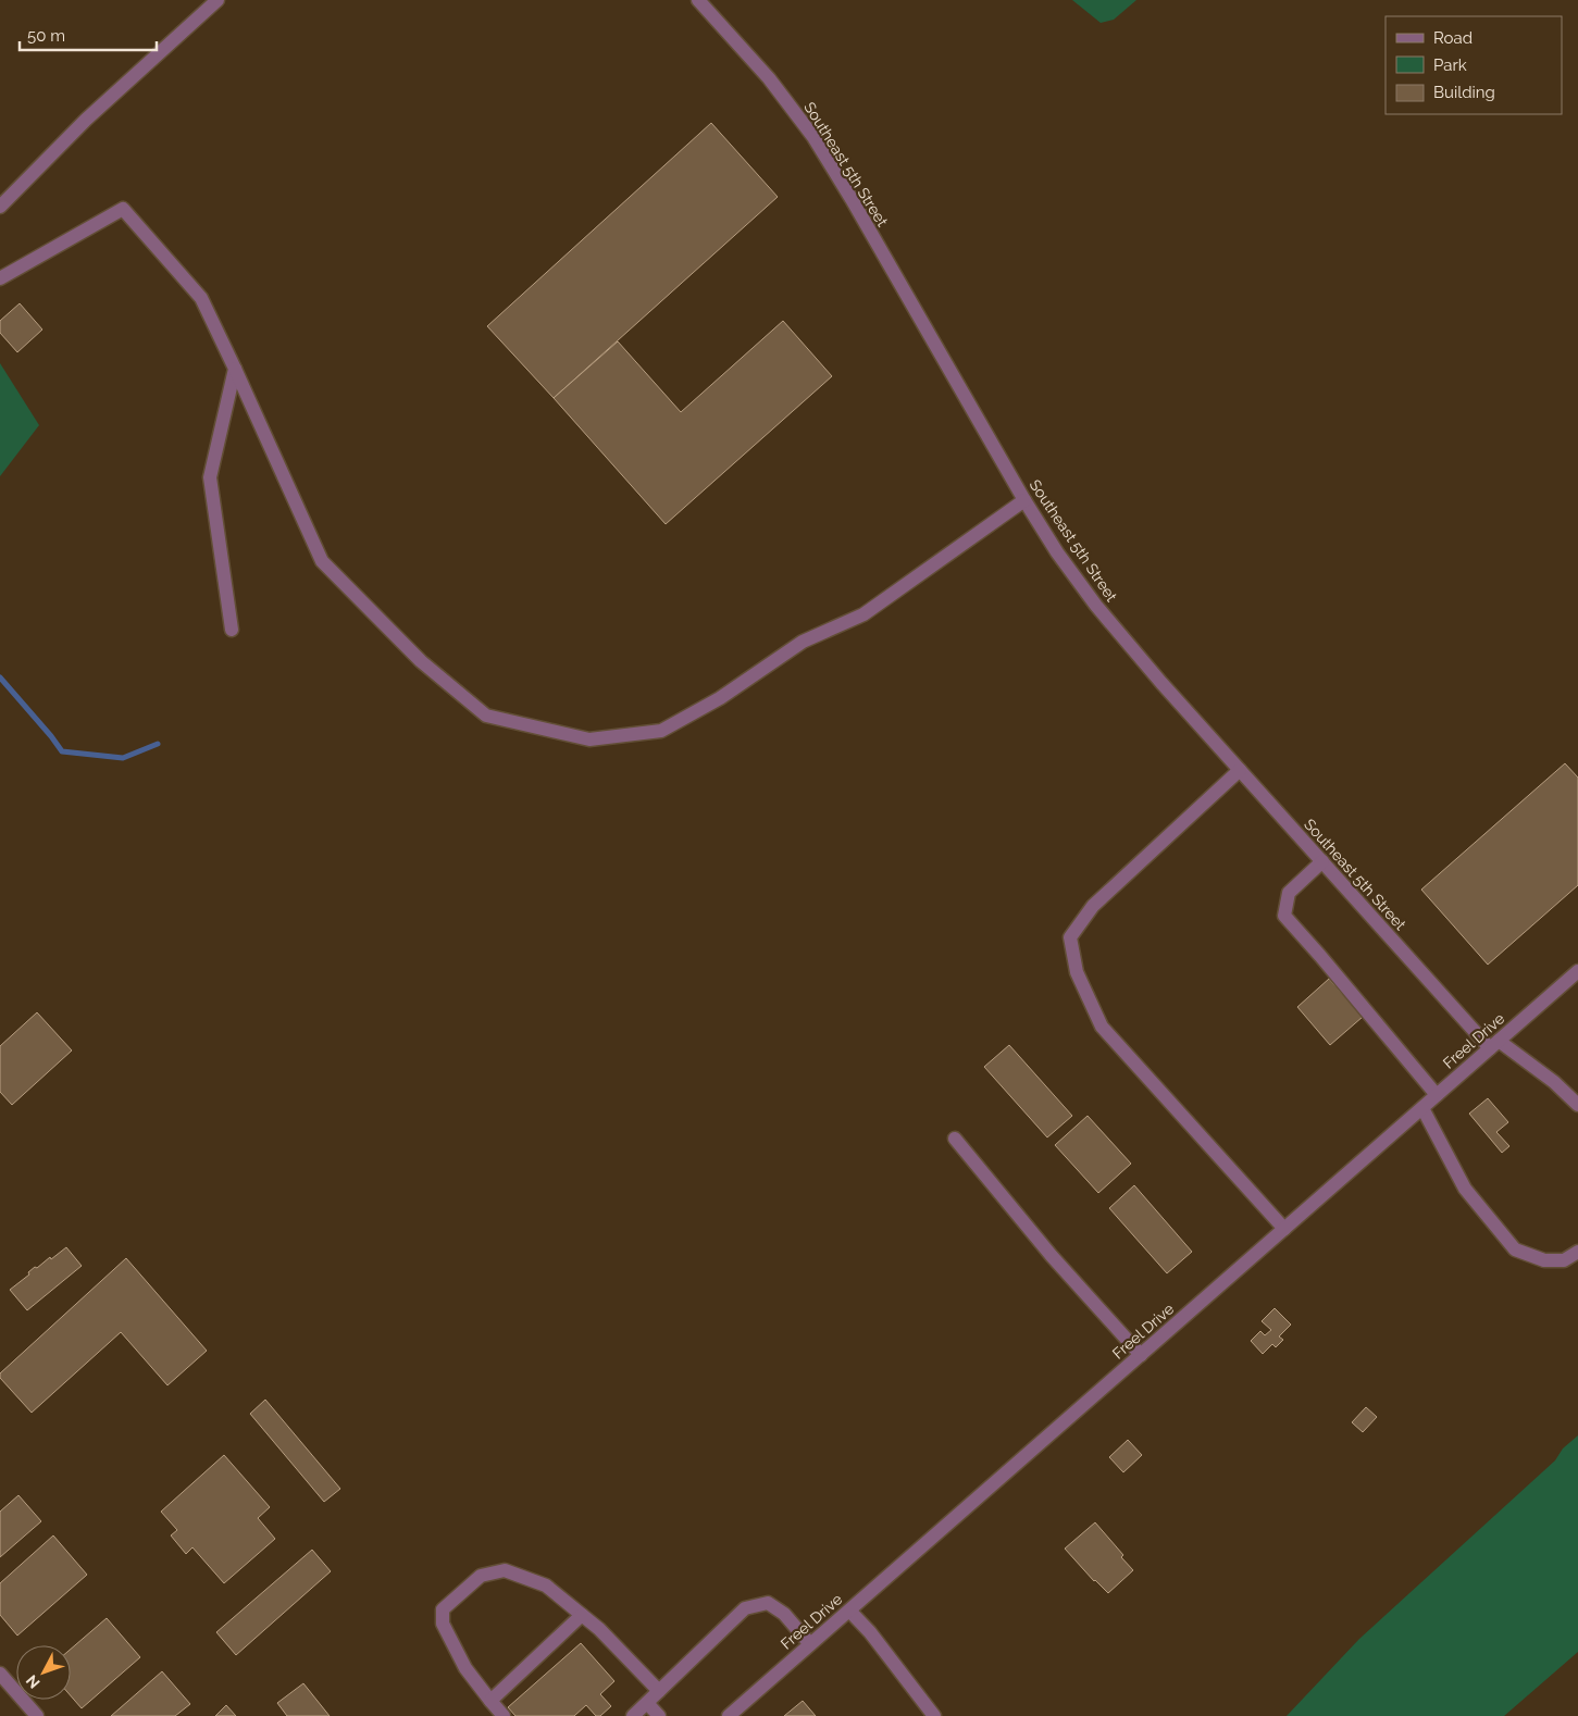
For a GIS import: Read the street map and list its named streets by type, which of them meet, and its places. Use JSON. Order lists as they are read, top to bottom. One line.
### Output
{"streets":{"street":["Southeast 5th Street","Freel Drive"]},"crossings":[["Southeast 5th Street","Freel Drive"]],"legend":["Road","Park","Building"],"scale_bar":"50 m","north":"bottom left"}
